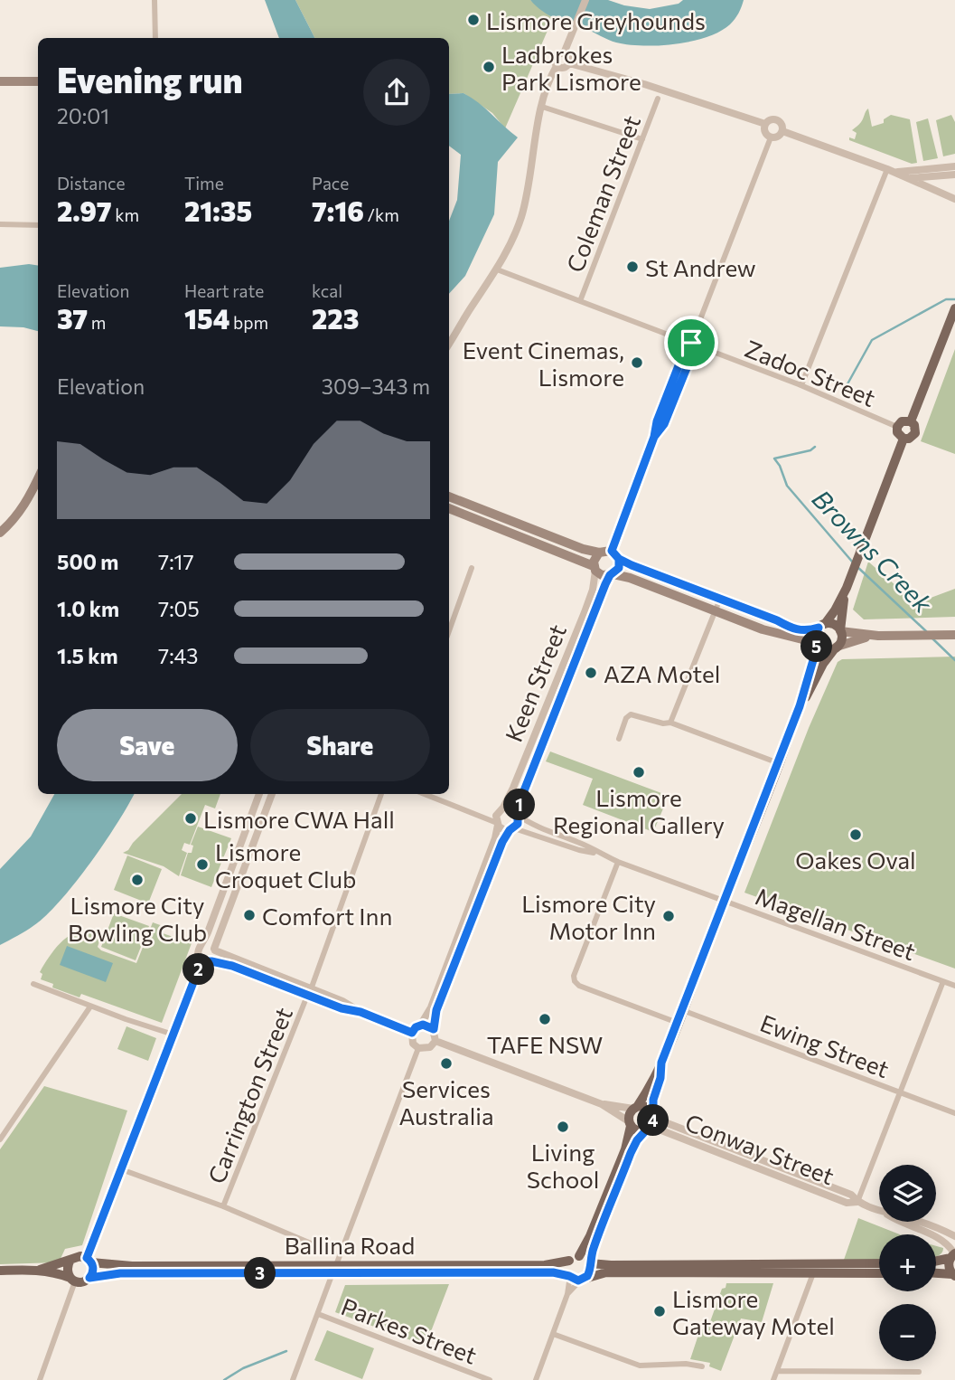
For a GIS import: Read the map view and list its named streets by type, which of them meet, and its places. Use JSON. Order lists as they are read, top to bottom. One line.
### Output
{"streets":{"main road":["Ballina Road"],"street":["Coleman Street","Zadoc Street","Keen Street","Magellan Street","Ewing Street","Carrington Street","Conway Street","Parkes Street"]},"crossings":[["Coleman Street","Zadoc Street"],["Keen Street","Magellan Street"]],"water":["Browns Creek"],"places":["Lismore Greyhounds","Ladbrokes Park Lismore","St Andrew","Event Cinemas, Lismore","AZA Motel","Lismore Regional Gallery","Lismore CWA Hall","Oakes Oval","Lismore Croquet Club","Lismore City Bowling Club","Comfort Inn","Lismore City Motor Inn","TAFE NSW","Services Australia","Living School","Lismore Gateway Motel"],"page":{"heading":["Evening run","20:01"],"stats":[["Distance","2.97 km"],["Time","21:35"],["Pace","7:16 /km"],["Elevation","37 m"],["Heart rate","154 bpm"],["kcal","223"]],"chart":["Elevation","309–343 m"],"list":[{"name":"500 m","note":"7:17"},{"name":"1.0 km","note":"7:05"},{"name":"1.5 km","note":"7:43"}],"pins":["5","1","2","4","3"],"buttons":["Save","Share"],"map_buttons":["+","−"]}}
